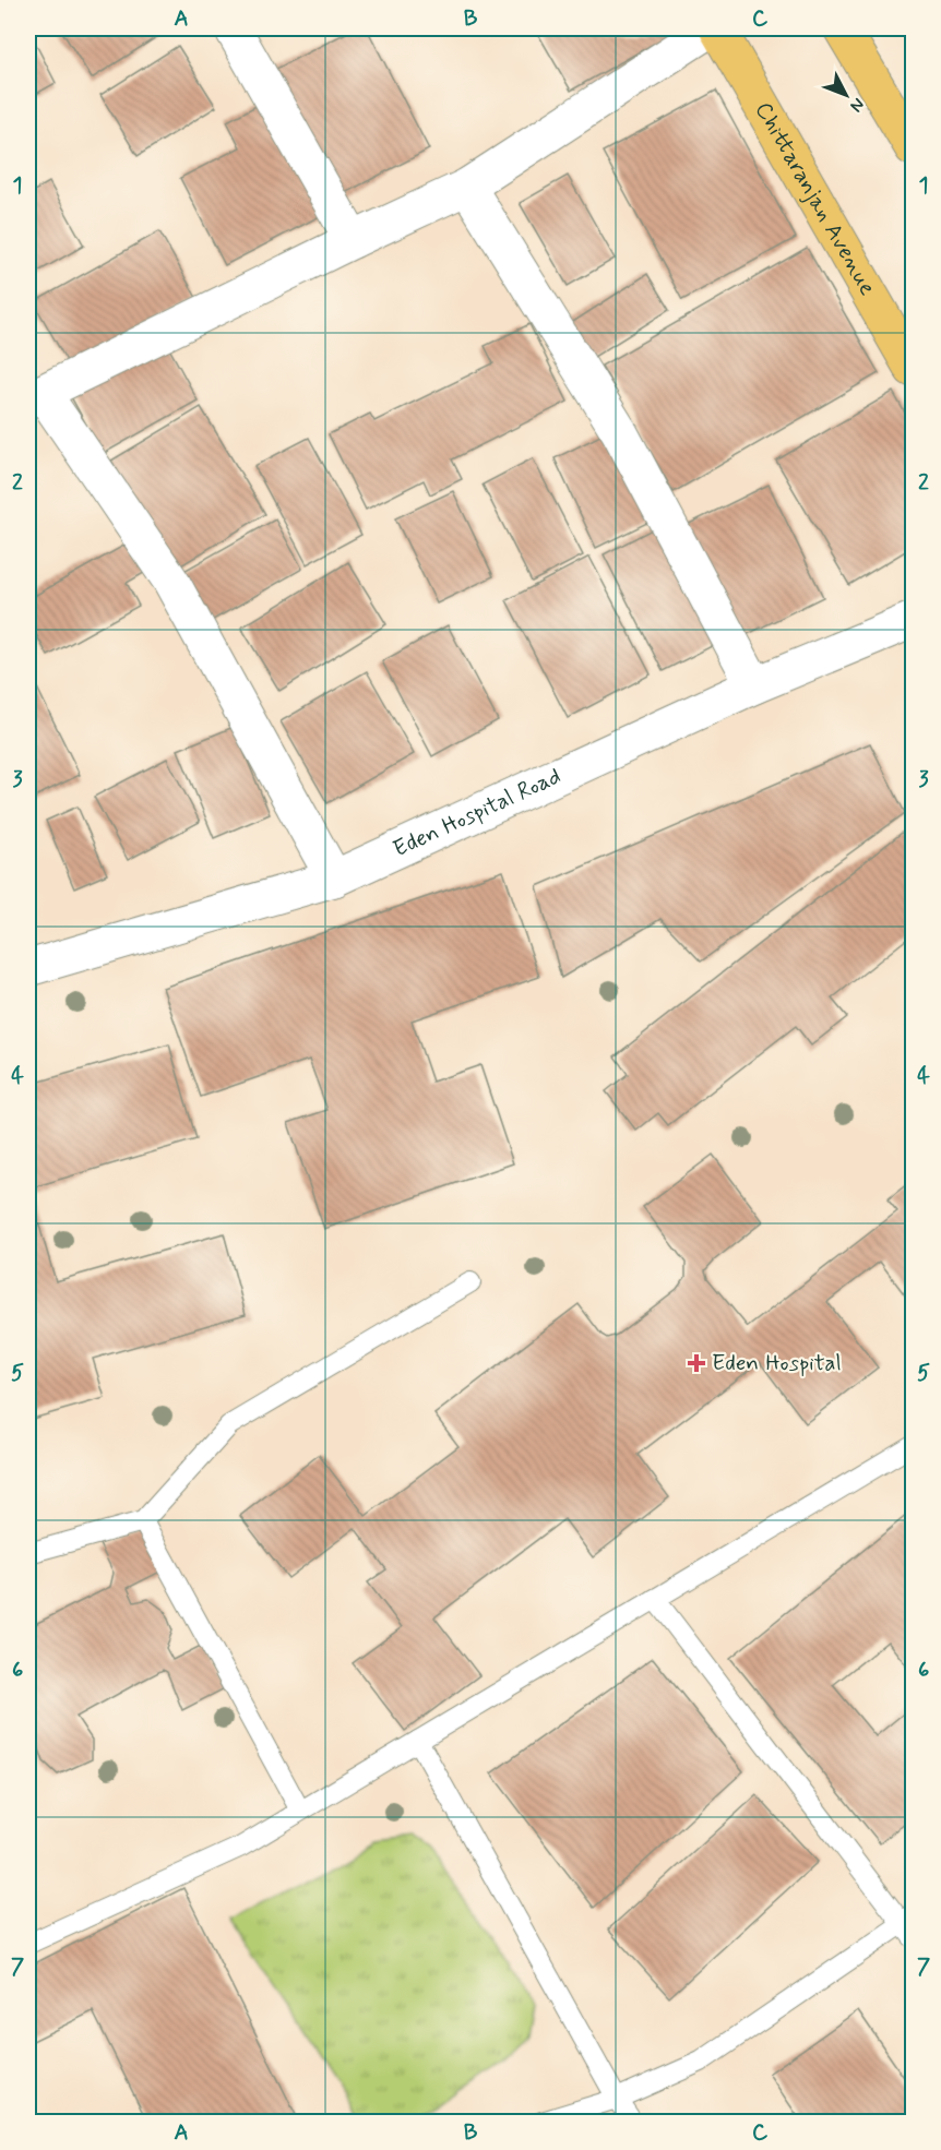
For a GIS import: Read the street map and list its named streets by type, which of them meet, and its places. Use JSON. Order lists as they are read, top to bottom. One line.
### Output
{"streets":{"main road":["Chittaranjan Avenue"],"street":["Eden Hospital Road"]},"places":{"health":["Eden Hospital"]},"north":"bottom right","grid":{"columns":["A","B","C"],"rows":["1","2","3","4","5","6","7"]}}
